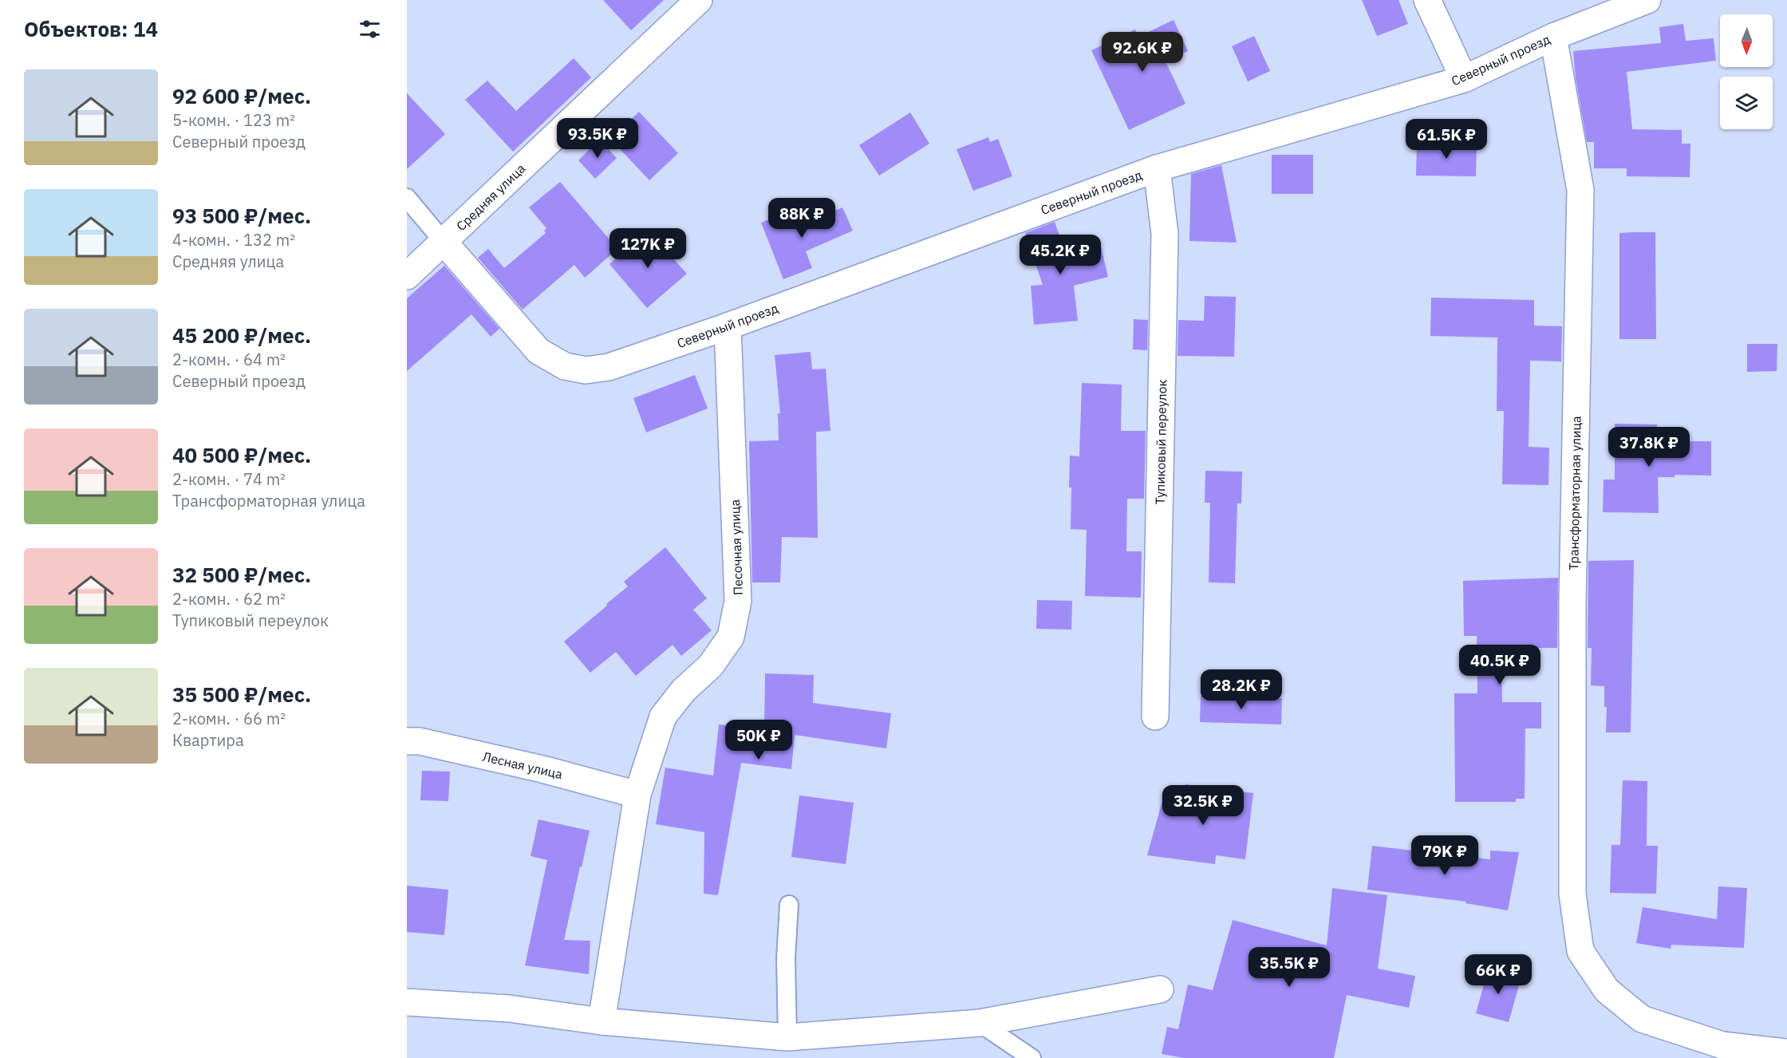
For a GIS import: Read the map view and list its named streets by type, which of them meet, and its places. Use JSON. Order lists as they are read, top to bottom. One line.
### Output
{"streets":{"street":["Северный проезд","Средняя улица","Тупиковый переулок","Трансформаторная улица","Песочная улица","Лесная улица"]},"crossings":[["Северный проезд","Средняя улица"],["Северный проезд","Тупиковый переулок"],["Северный проезд","Трансформаторная улица"],["Северный проезд","Песочная улица"],["Песочная улица","Лесная улица"]],"north":"bottom","page":{"heading":"Объектов: 14","price":["92.6K ₽","93.5K ₽","61.5K ₽","88K ₽","127K ₽","45.2K ₽","37.8K ₽","40.5K ₽","28.2K ₽","50K ₽","32.5K ₽","79K ₽","35.5K ₽","66K ₽"],"list":[{"name":"92 600 ₽/мес.","note":"5-комн. · 123 m² · Северный проезд"},{"name":"93 500 ₽/мес.","note":"4-комн. · 132 m² · Средняя улица"},{"name":"45 200 ₽/мес.","note":"2-комн. · 64 m² · Северный проезд"},{"name":"40 500 ₽/мес.","note":"2-комн. · 74 m² · Трансформаторная улица"},{"name":"32 500 ₽/мес.","note":"2-комн. · 62 m² · Тупиковый переулок"},{"name":"35 500 ₽/мес.","note":"2-комн. · 66 m² · Квартира"}]}}
